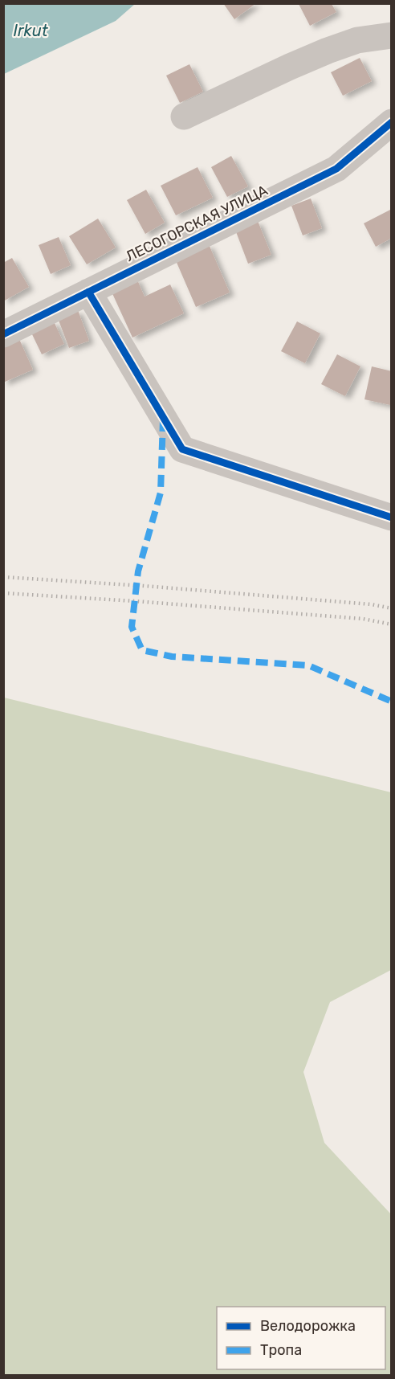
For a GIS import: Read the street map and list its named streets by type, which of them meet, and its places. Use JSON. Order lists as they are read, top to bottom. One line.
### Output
{"streets":{"street":["ЛЕСОГОРСКАЯ УЛИЦА"]},"water":["Irkut"],"legend":["Велодорожка","Тропа"]}
